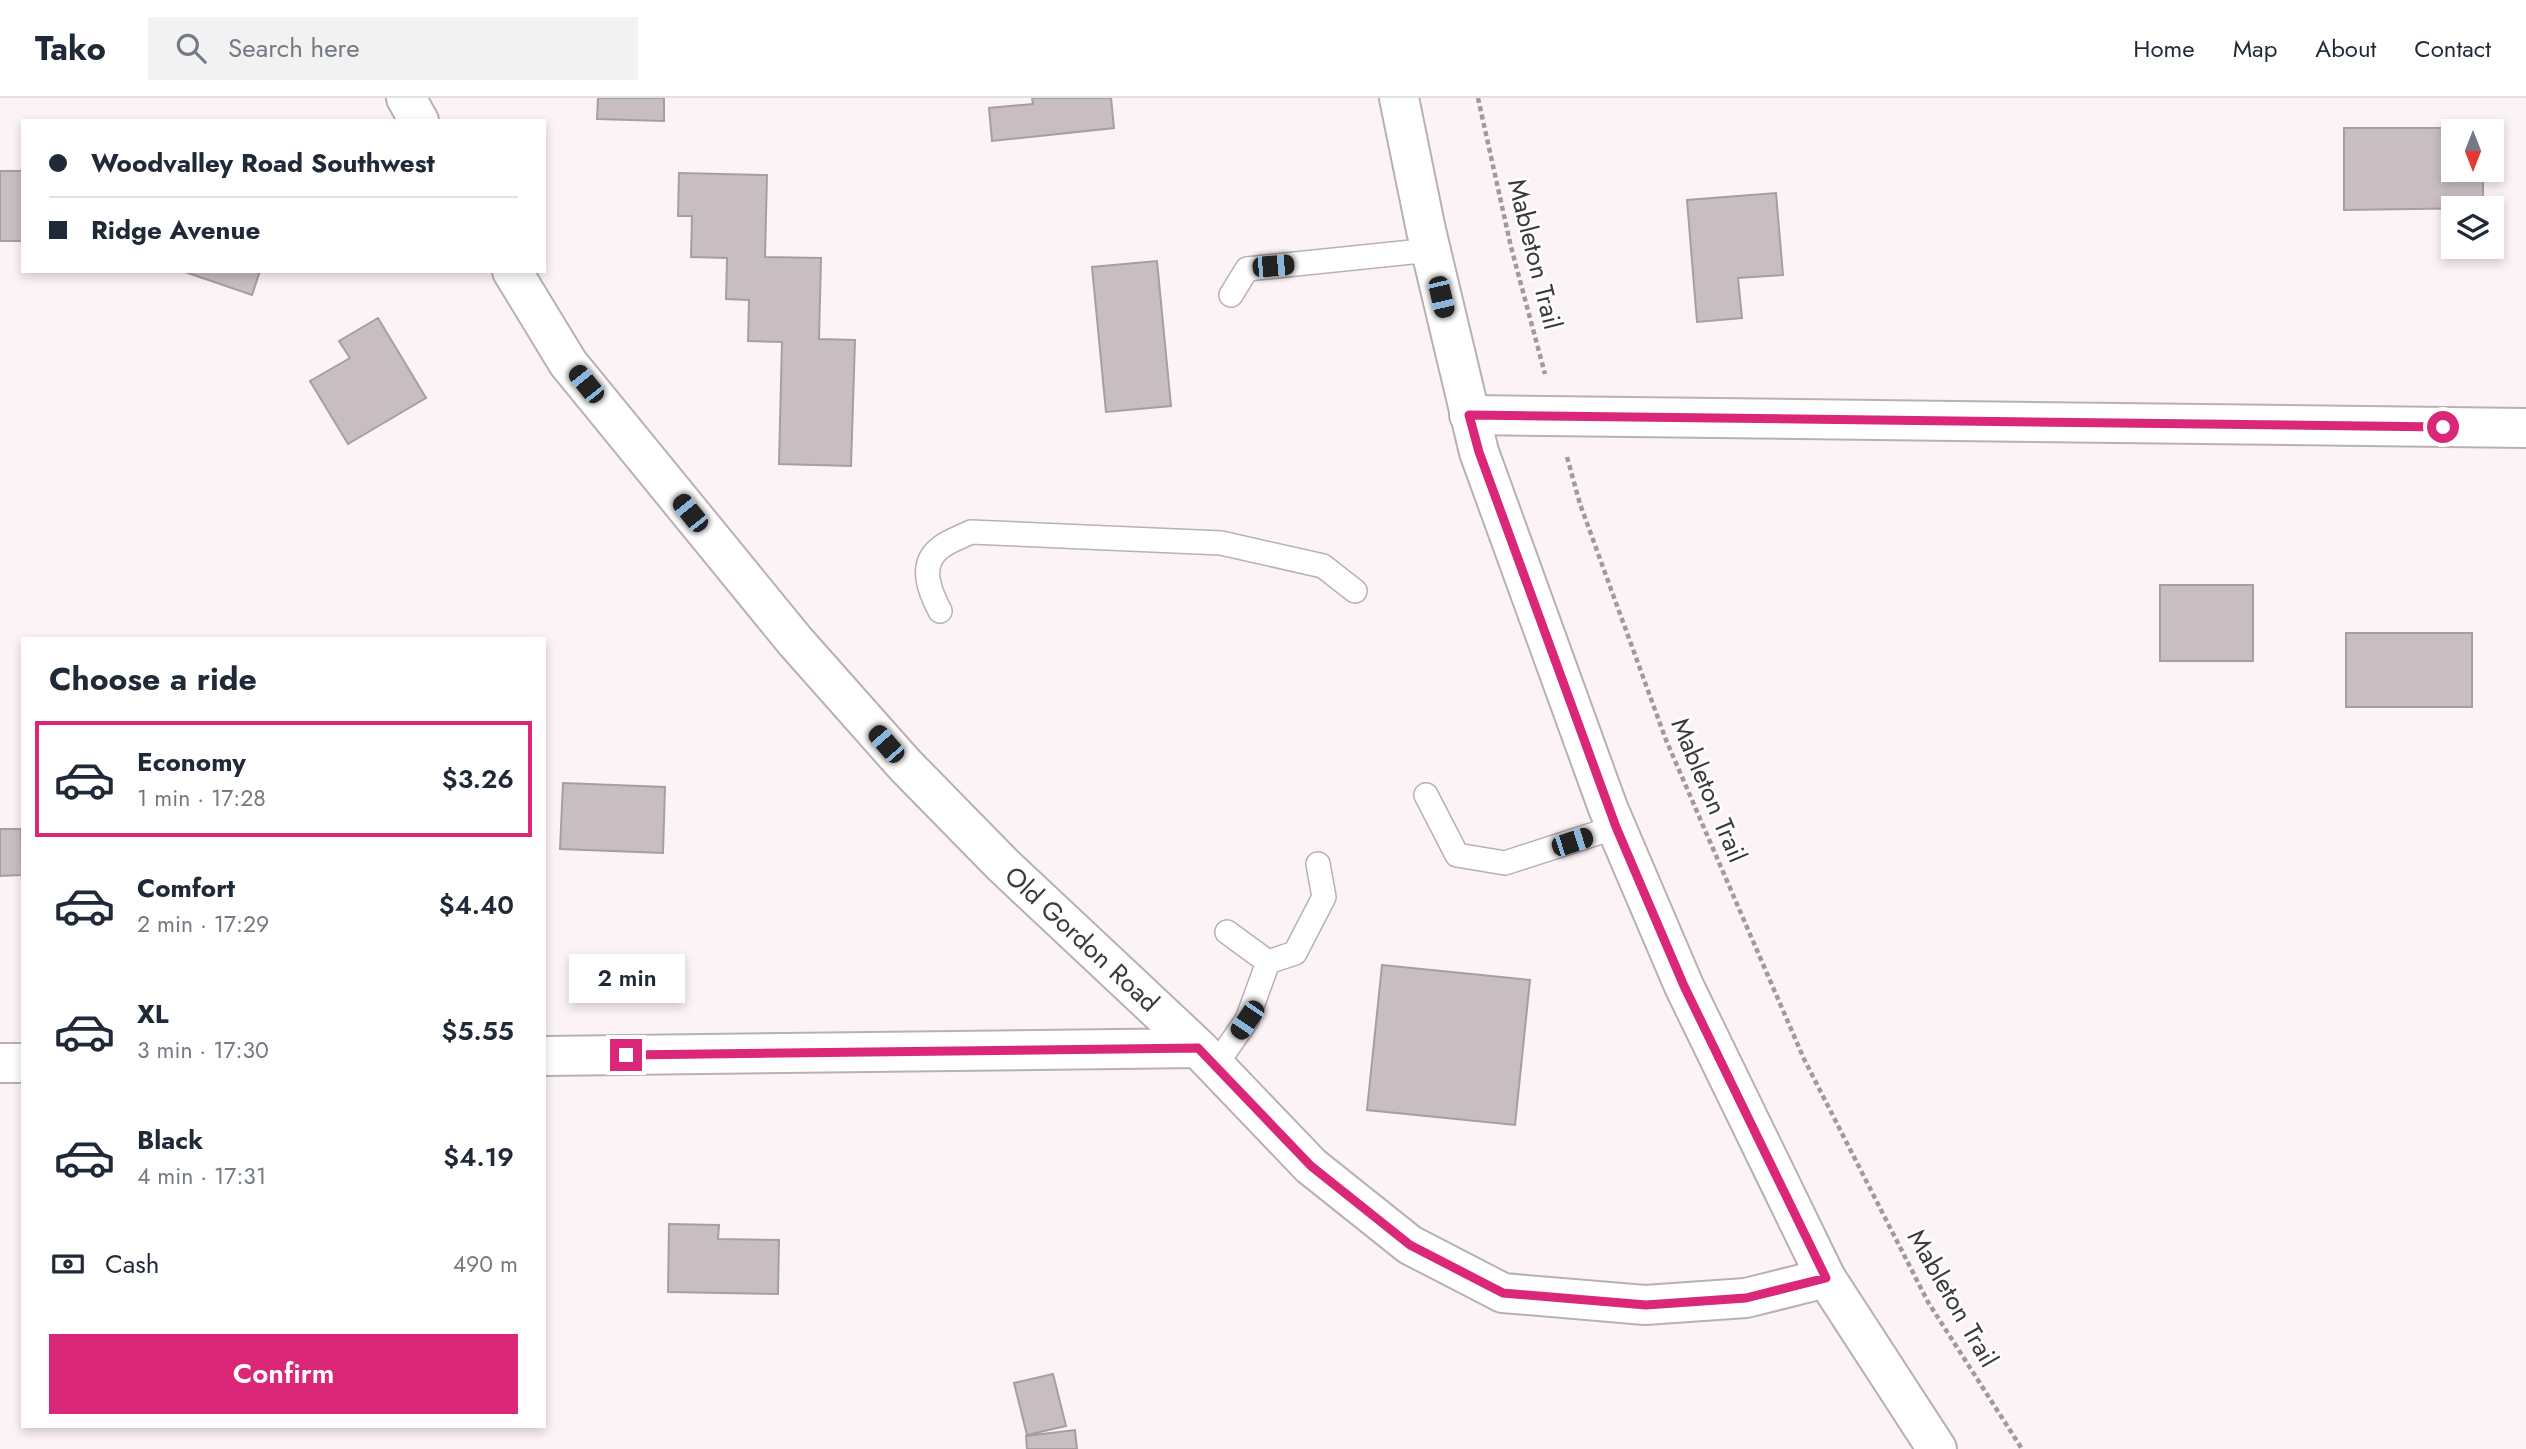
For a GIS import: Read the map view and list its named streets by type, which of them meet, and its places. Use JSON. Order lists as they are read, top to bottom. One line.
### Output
{"streets":{"street":["Old Gordon Road"],"path":["Mableton Trail"]},"north":"bottom","page":{"header":"Tako","search":"Search here","nav":["Home","Map","About","Contact"],"banner":["Woodvalley Road Southwest","Ridge Avenue"],"heading":"Choose a ride","list":[{"name":"Economy","note":"1 min · 17:28","value":"$3.26"},{"name":"Comfort","note":"2 min · 17:29","value":"$4.40"},{"name":"XL","note":"3 min · 17:30","value":"$5.55"},{"name":"Black","note":"4 min · 17:31","value":"$4.19"}],"bubble":"2 min","pay":["Cash","490 m"],"buttons":"Confirm"}}
